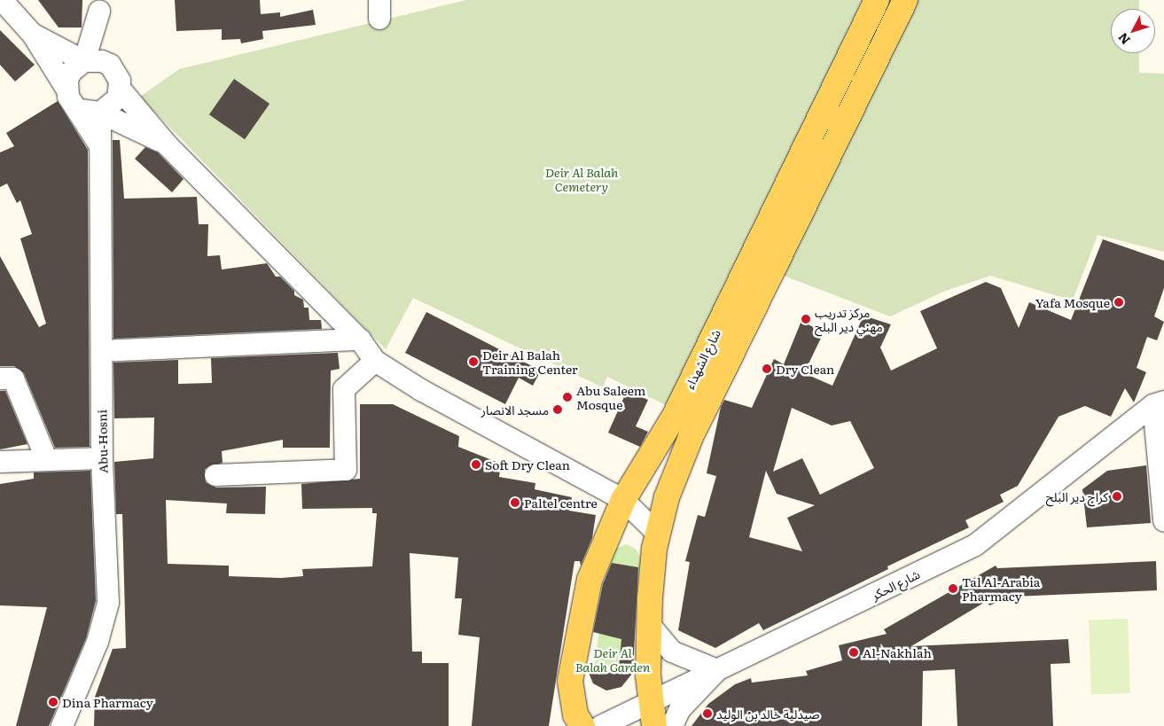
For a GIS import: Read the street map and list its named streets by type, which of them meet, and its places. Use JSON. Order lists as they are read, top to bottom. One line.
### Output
{"streets":{"main road":["شارع الشهداء"],"street":["Abu-Hosni","شارع الحكر"]},"crossings":[["شارع الشهداء","شارع الحكر"]],"parks":["Deir Al Balah Cemetery","Deir Al Balah Garden"],"places":["Yafa Mosque","مركز تدريب مهني دير البلح","Deir Al Balah Training Center","Dry Clean","Abu Saleem Mosque","مسجد الانصار","Soft Dry Clean","كراج دير البلح","Paltel centre","Tal Al-Arabia Pharmacy","Al-Nakhlah","Dina Pharmacy","صيدلية خالد بن الوليد"],"north":"bottom left"}
